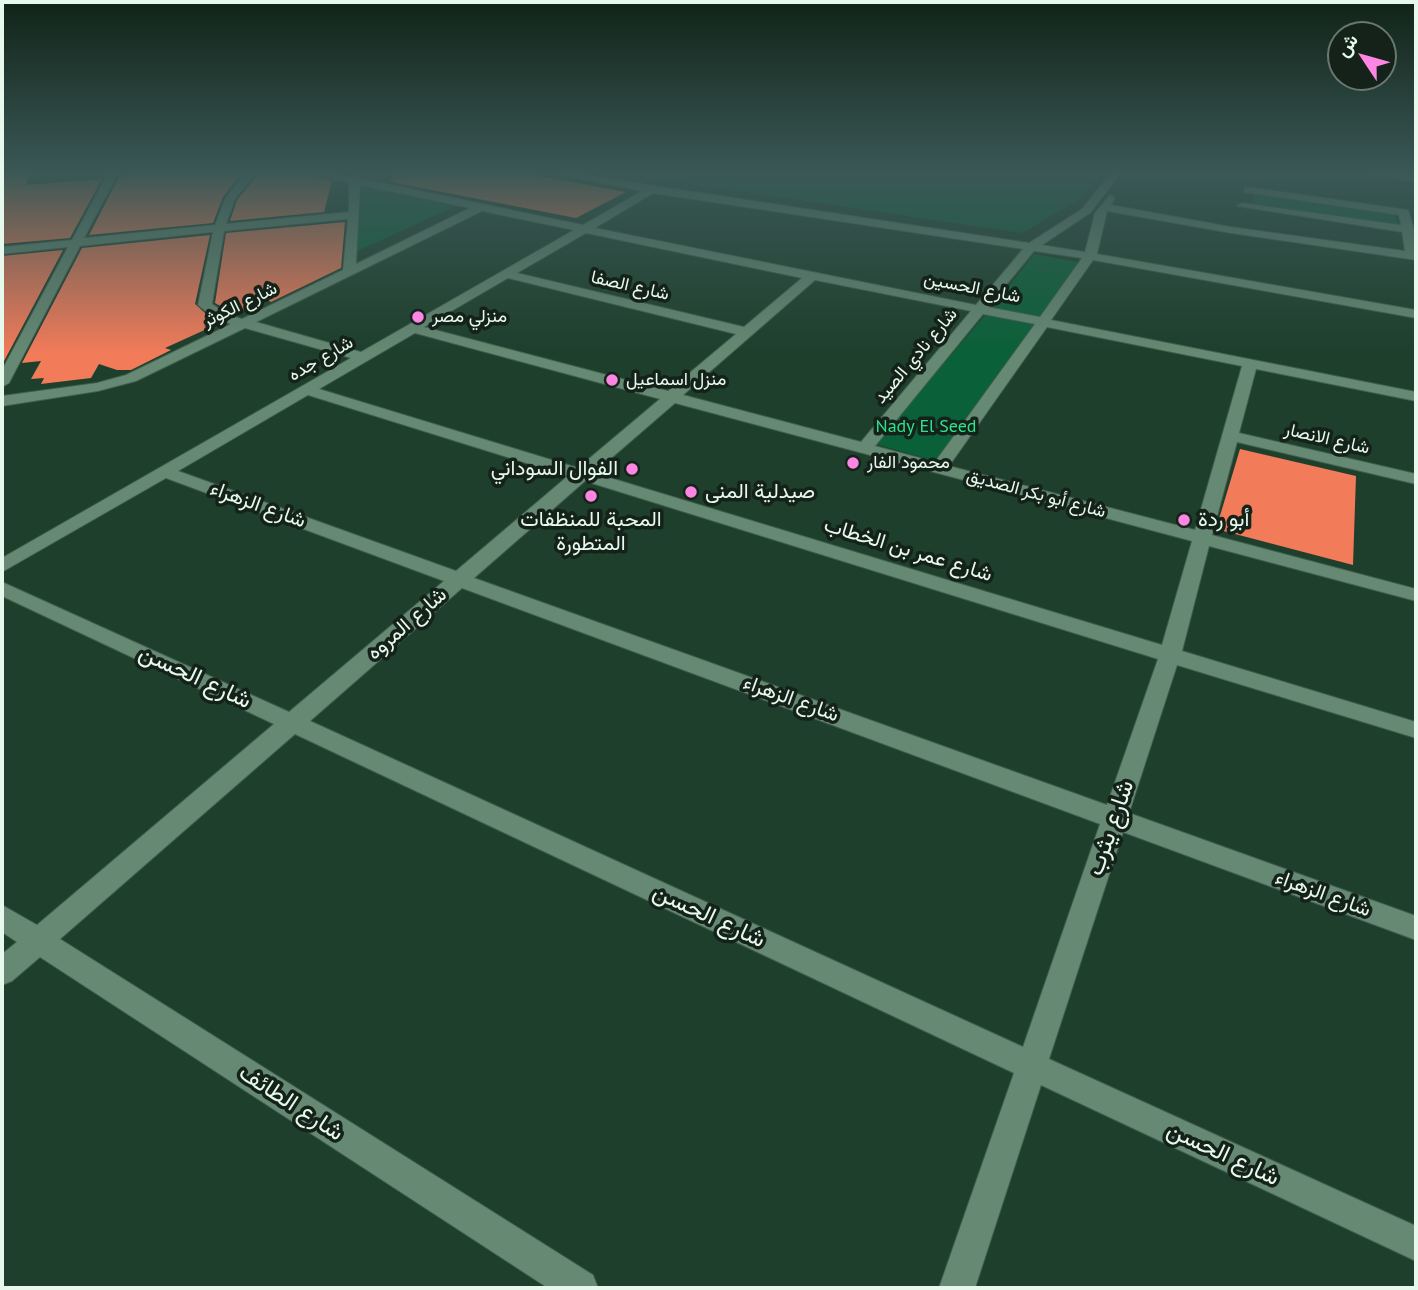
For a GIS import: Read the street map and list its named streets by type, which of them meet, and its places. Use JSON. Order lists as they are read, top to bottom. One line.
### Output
{"streets":{"street":["شارع الصفا","شارع الحسين","شارع الكوثر","شارع نادي الصيد","شارع جده","شارع الانصار","شارع أبو بكر الصديق","شارع الزهراء","شارع عمر بن الخطاب","شارع المروه","شارع الحسن","شارع يثرب","شارع الطائف"]},"crossings":[["شارع الصفا","شارع جده"],["شارع الصفا","شارع المروه"],["شارع الحسين","شارع نادي الصيد"],["شارع الحسين","شارع المروه"],["شارع الحسين","شارع يثرب"],["شارع نادي الصيد","شارع أبو بكر الصديق"],["شارع جده","شارع أبو بكر الصديق"],["شارع جده","شارع الزهراء"],["شارع جده","شارع عمر بن الخطاب"],["شارع الانصار","شارع يثرب"],["شارع أبو بكر الصديق","شارع المروه"],["شارع أبو بكر الصديق","شارع يثرب"],["شارع الزهراء","شارع المروه"],["شارع الزهراء","شارع يثرب"],["شارع عمر بن الخطاب","شارع المروه"],["شارع عمر بن الخطاب","شارع يثرب"],["شارع المروه","شارع الحسن"],["شارع المروه","شارع الطائف"],["شارع الحسن","شارع يثرب"]],"parks":["Nady El Seed"],"places":["منزلي مصر","منزل اسماعيل","محمود الفار","الفوال السوداني","صيدلية المنى","المحبة للمنظفات المتطورة","أبو ردة"],"north":"top left"}
